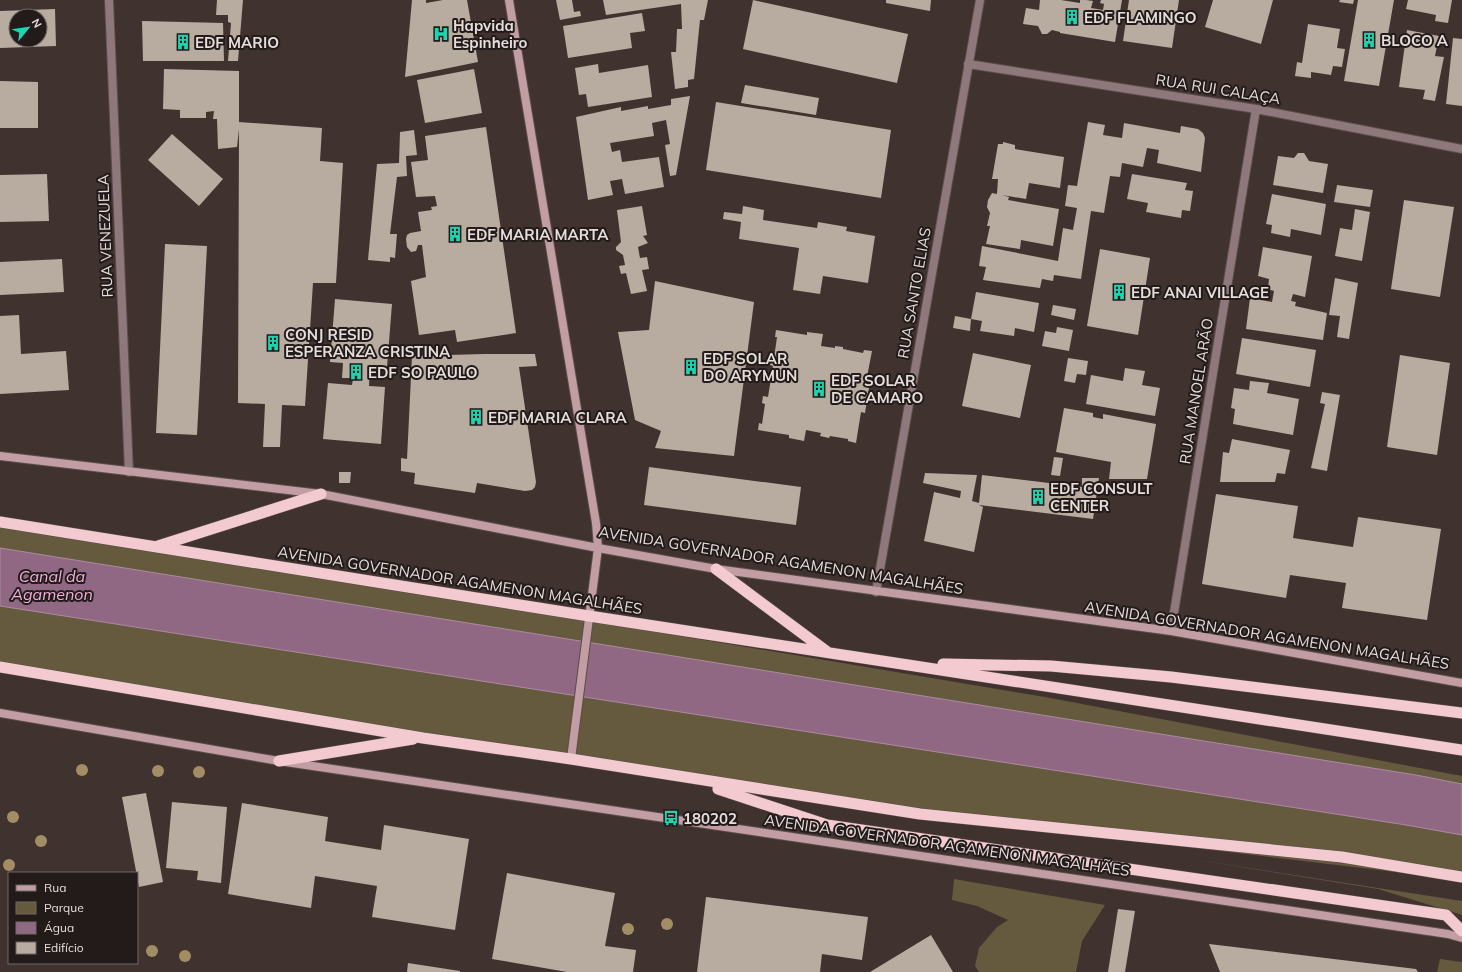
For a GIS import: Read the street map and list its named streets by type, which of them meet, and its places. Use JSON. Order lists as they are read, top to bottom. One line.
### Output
{"streets":{"highway":["AVENIDA GOVERNADOR AGAMENON MAGALHÃES"],"street":["RUA RUI CALAÇA","RUA VENEZUELA","RUA SANTO ELIAS","RUA MANOEL ARÃO"]},"crossings":[["RUA RUI CALAÇA","RUA SANTO ELIAS"],["RUA RUI CALAÇA","RUA MANOEL ARÃO"],["RUA VENEZUELA","AVENIDA GOVERNADOR AGAMENON MAGALHÃES"],["RUA SANTO ELIAS","AVENIDA GOVERNADOR AGAMENON MAGALHÃES"],["RUA MANOEL ARÃO","AVENIDA GOVERNADOR AGAMENON MAGALHÃES"]],"water":["Canal da Agamenon"],"places":{"building":["EDF FLAMINGO","BLOCO A","EDF MARIO","EDF MARIA MARTA","EDF ANAI VILLAGE","CONJ RESID ESPERANZA CRISTINA","EDF SOLAR DO ARYMUN","EDF SO PAULO","EDF SOLAR DE CAMARO","EDF MARIA CLARA","EDF CONSULT CENTER"],"hospital":["Hapvida Espinheiro"],"bus stop":["180202"]},"legend":["Rua","Parque","Água","Edifício"],"north":"top right"}
